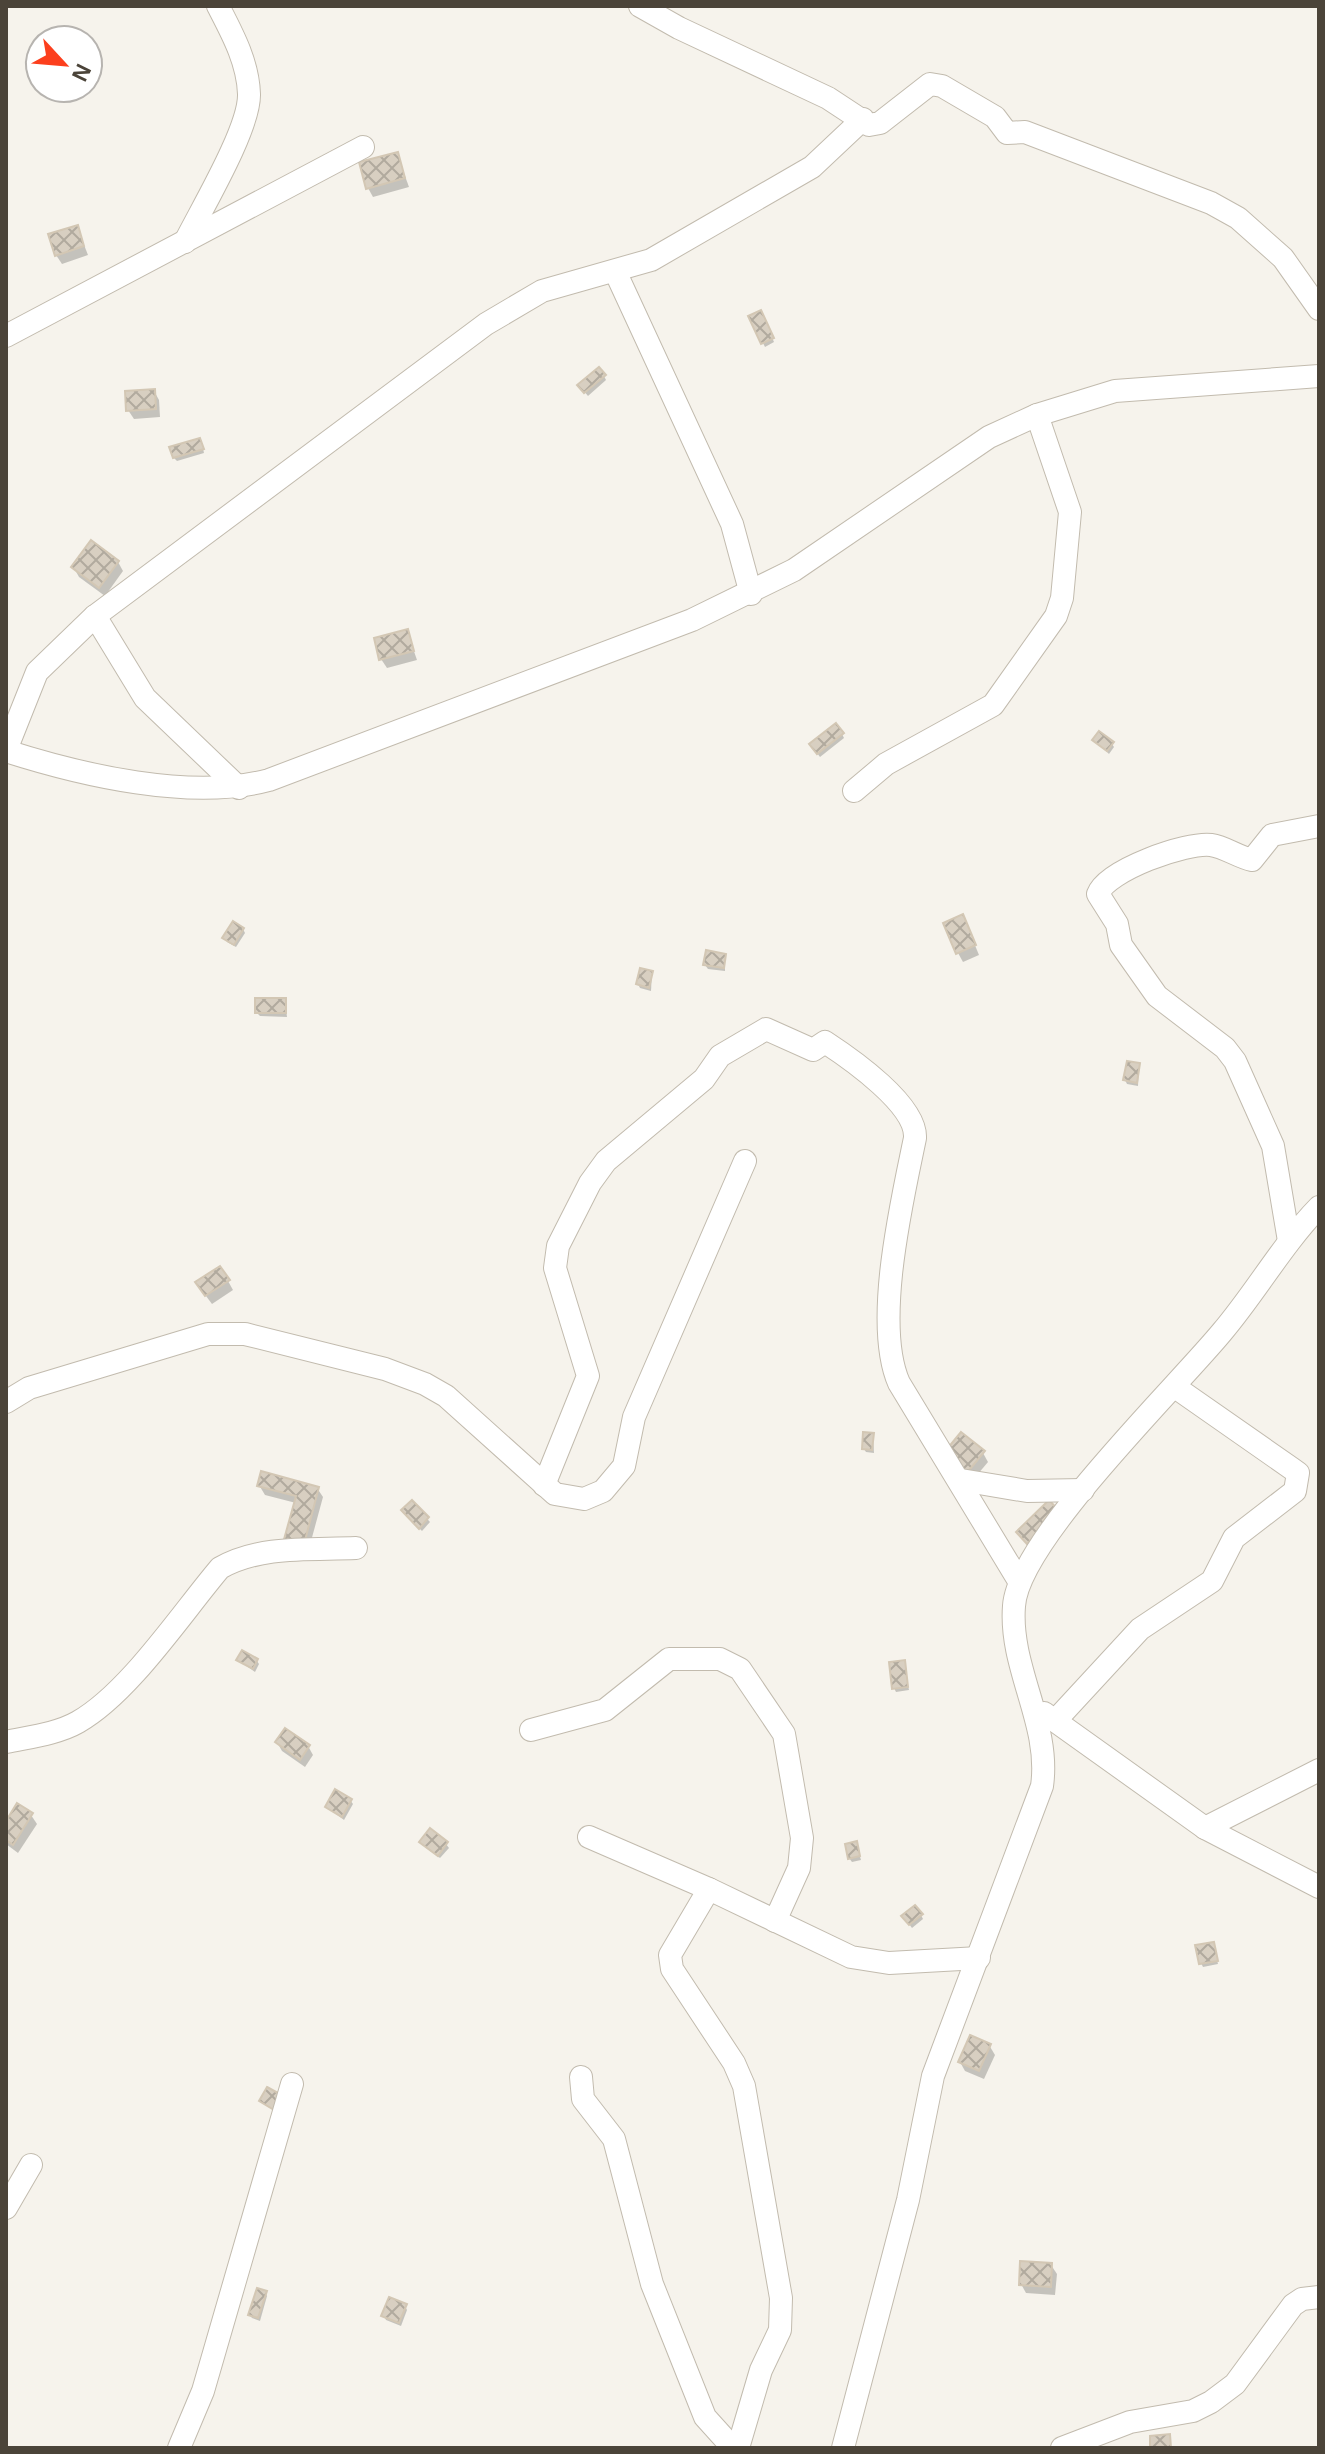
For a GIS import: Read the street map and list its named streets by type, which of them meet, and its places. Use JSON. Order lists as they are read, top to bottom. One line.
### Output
{"north":"bottom right"}
